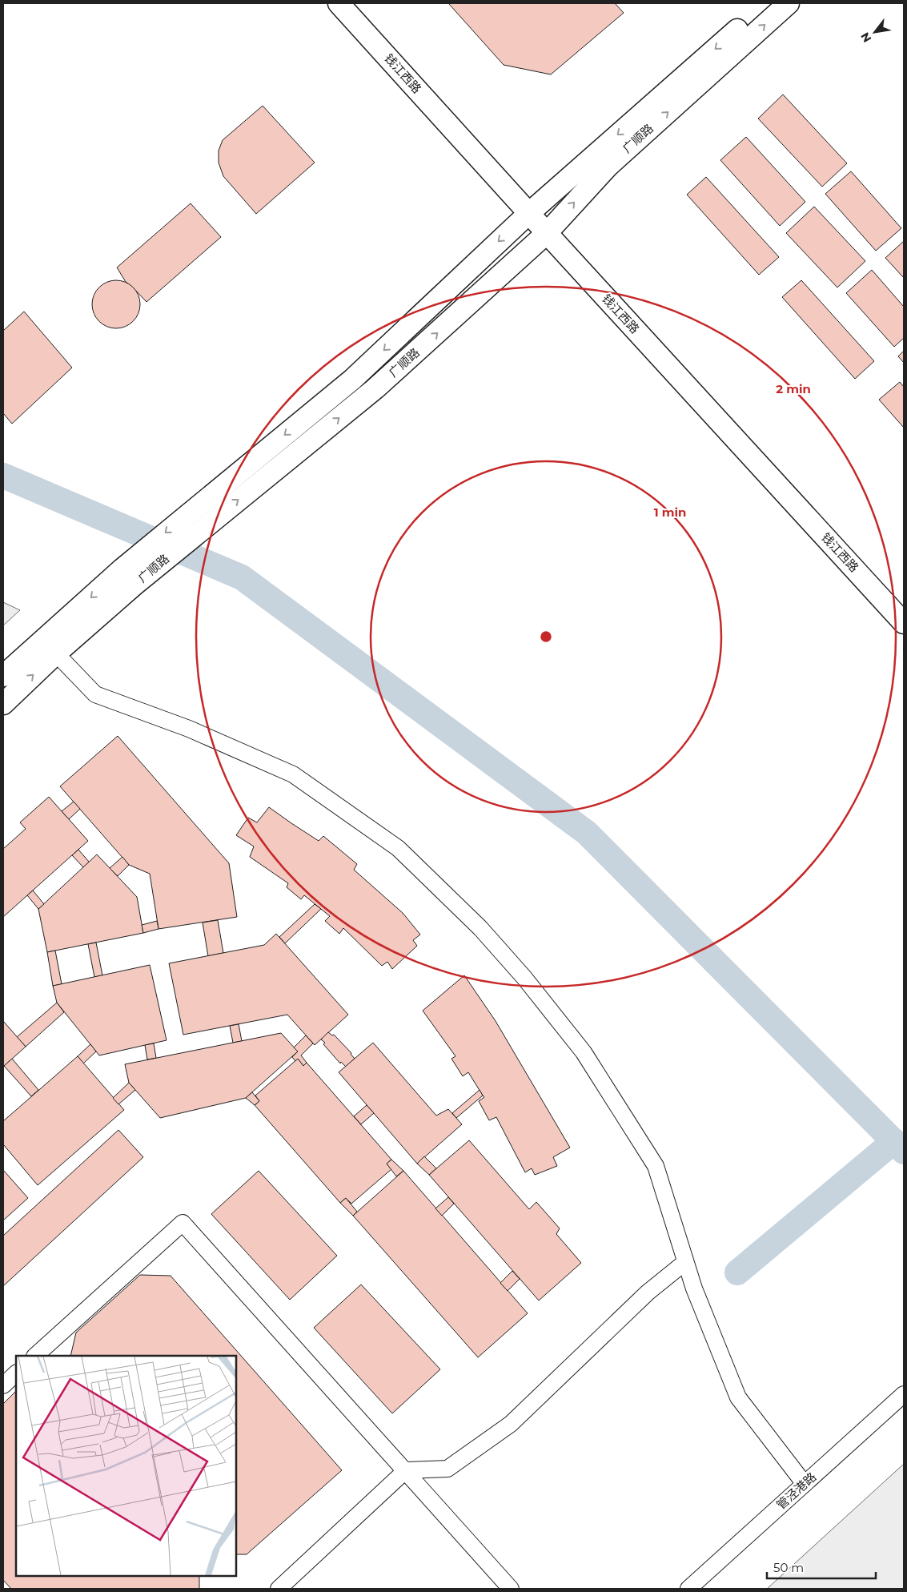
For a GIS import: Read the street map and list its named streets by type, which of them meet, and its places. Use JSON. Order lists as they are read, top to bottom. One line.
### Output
{"streets":{"main road":["钱江西路","广顺路"],"street":["管泾港路"]},"crossings":[["钱江西路","广顺路"]],"scale_bar":"50 m","north":"bottom left","rings":["2 min","1 min"]}
